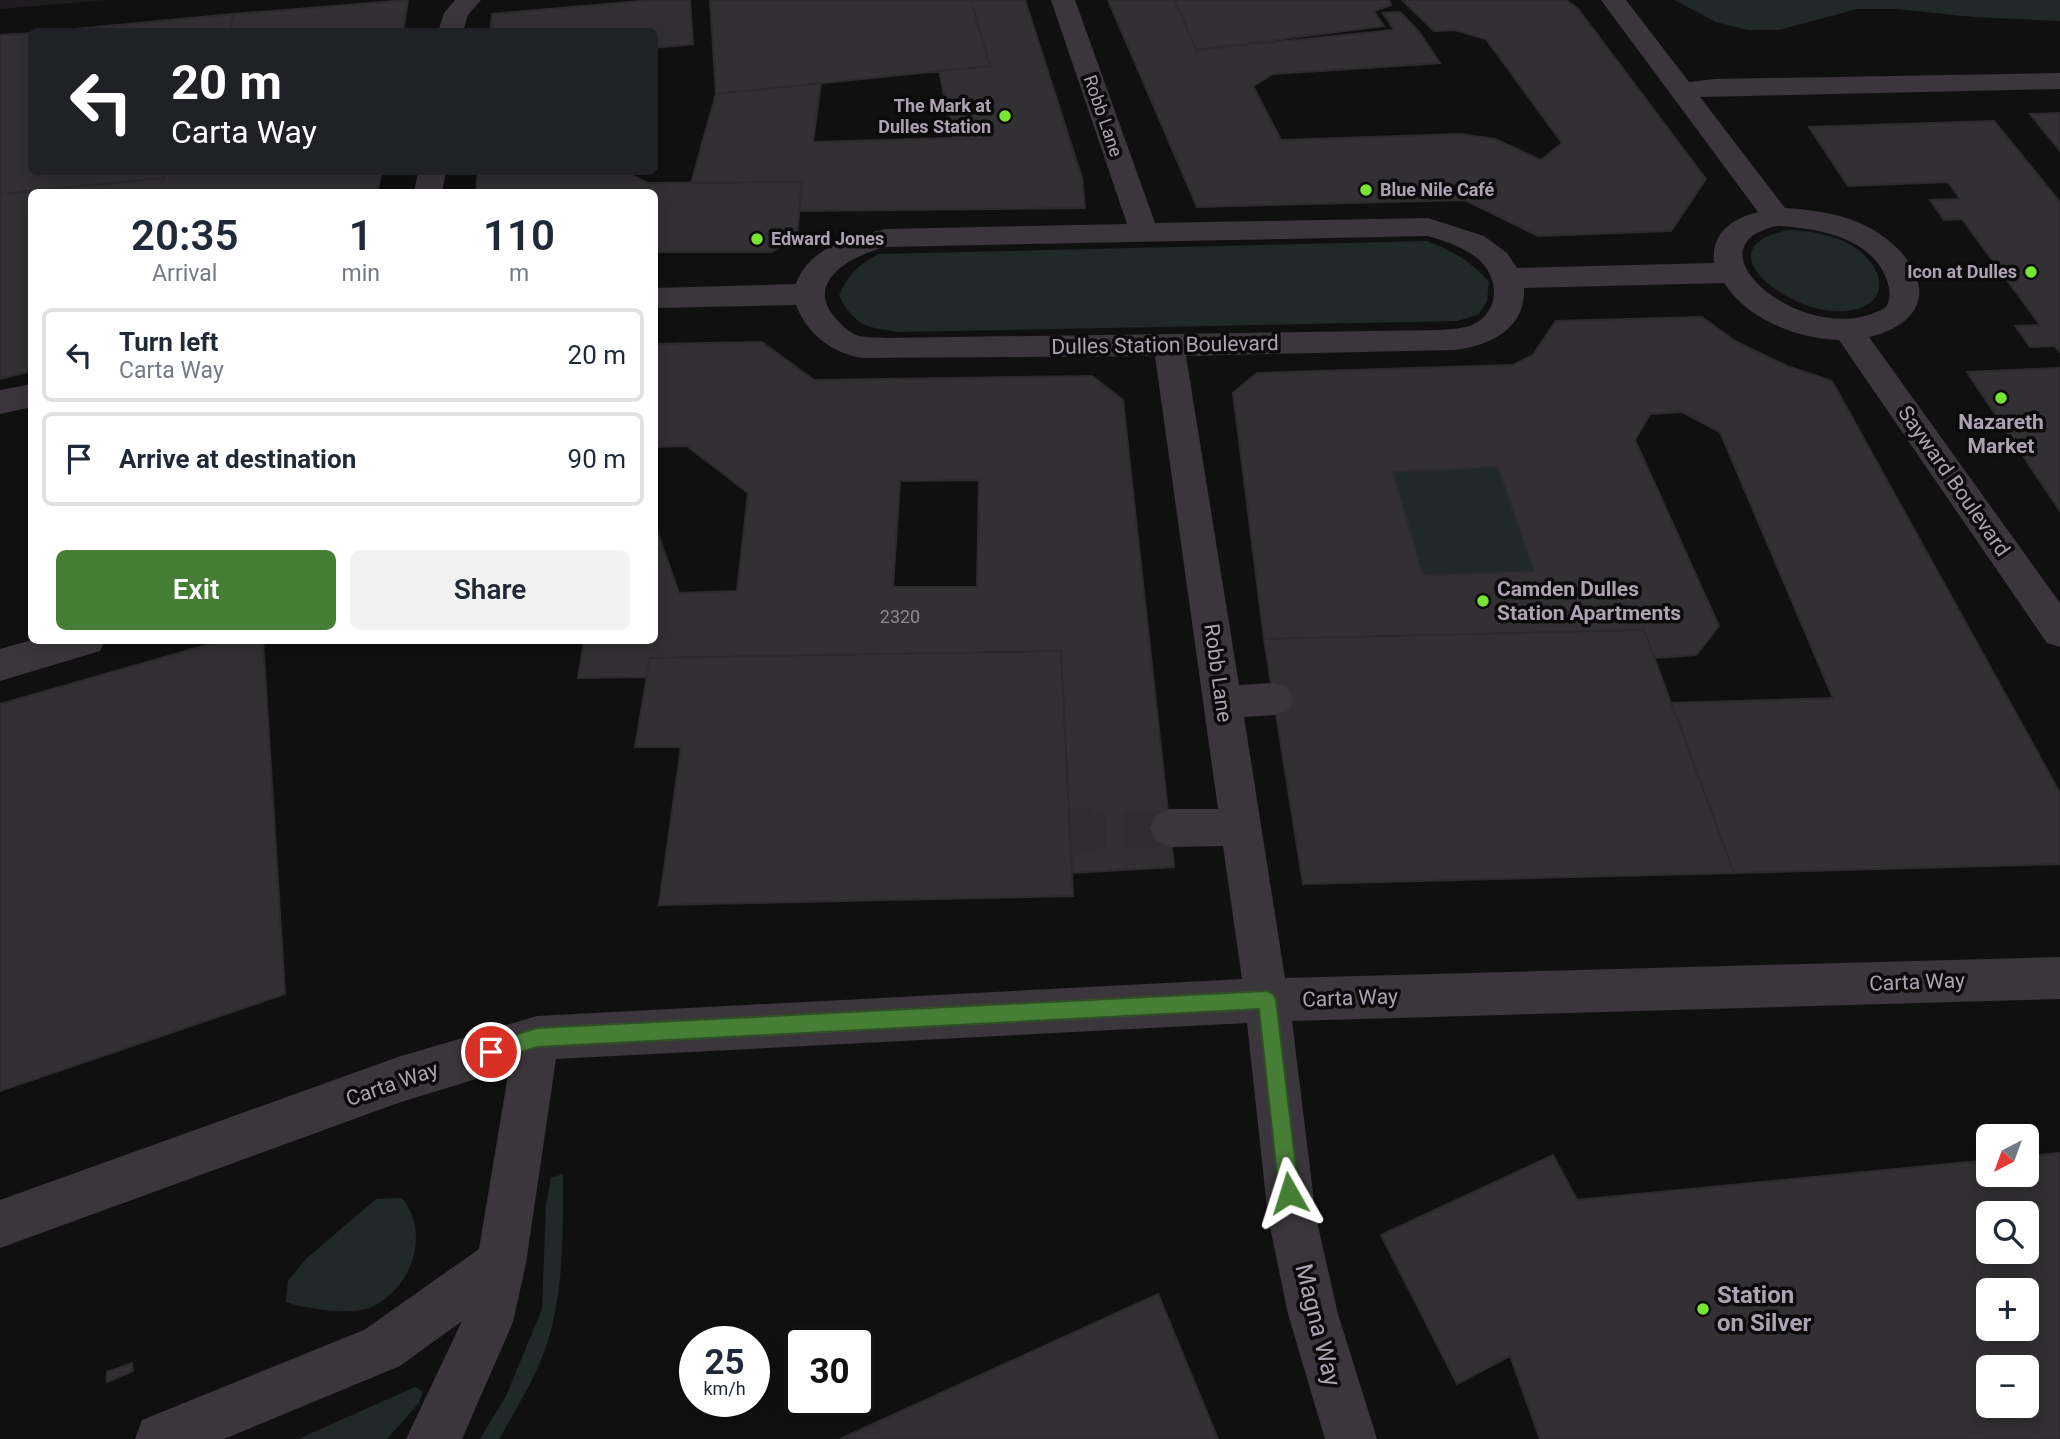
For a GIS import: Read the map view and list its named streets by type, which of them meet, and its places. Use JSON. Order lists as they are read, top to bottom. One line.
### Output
{"streets":{"street":["Robb Lane","Dulles Station Boulevard","Sayward Boulevard","Carta Way","Magna Way"]},"crossings":[["Robb Lane","Dulles Station Boulevard"],["Robb Lane","Carta Way"],["Robb Lane","Magna Way"],["Carta Way","Magna Way"]],"places":["The Mark at Dulles Station","Blue Nile Café","Edward Jones","Icon at Dulles","Nazareth Market","Camden Dulles Station Apartments","Station on Silver"],"house_numbers":["2320"],"north":"bottom left","page":{"turn":["20 m","Carta Way"],"eta":["20:35","Arrival","1","min","110","m"],"list":[{"name":"Turn left","note":"Carta Way","value":"20 m"},{"name":"Arrive at destination","value":"90 m"}],"buttons":["Exit","Share"],"map_buttons":["+","−"],"speed":"25 km/h","limit":"30"}}
